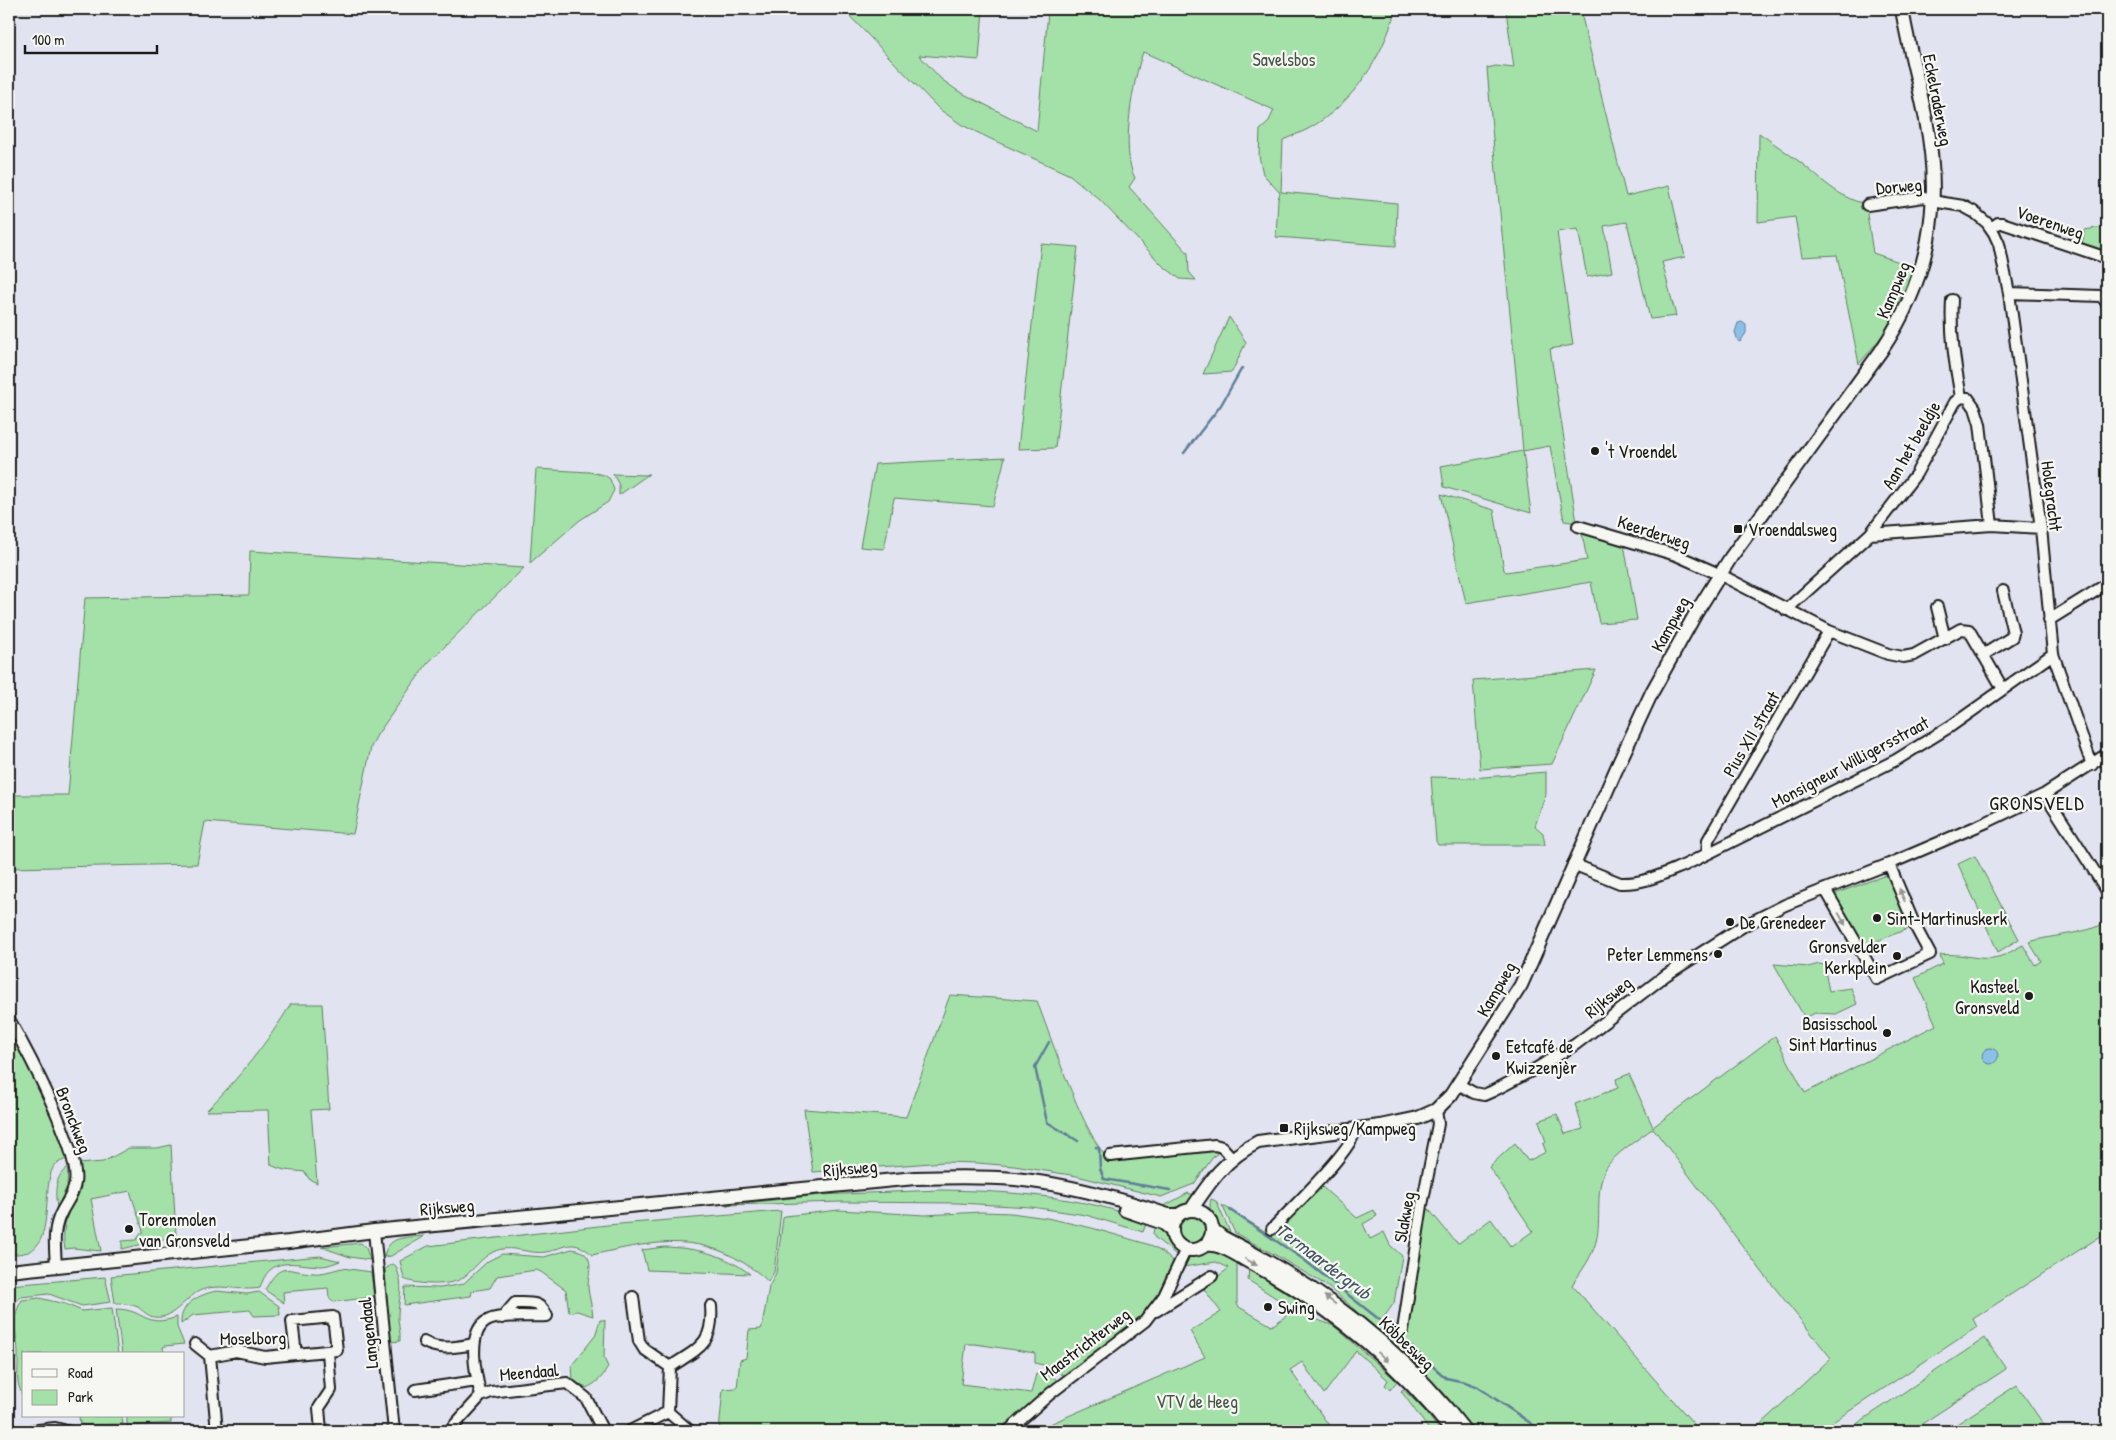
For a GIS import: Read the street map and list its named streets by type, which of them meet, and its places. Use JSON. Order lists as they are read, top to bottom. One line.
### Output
{"streets":{"main road":["Eckelraderweg","Kampweg","Rijksweg","Köbbesweg"],"street":["Dorweg","Voerenweg","Aan het beeldje","Holegracht","Keerderweg","Pius XII straat","Monsigneur Willigersstraat","Bronckweg","Slakweg","Langendaal","Moselborg","Maastrichterweg","Meendaal"]},"crossings":[["Eckelraderweg","Dorweg"],["Eckelraderweg","Voerenweg"],["Eckelraderweg","Kampweg"],["Dorweg","Voerenweg"],["Dorweg","Kampweg"],["Voerenweg","Kampweg"],["Voerenweg","Holegracht"],["Kampweg","Keerderweg"],["Kampweg","Monsigneur Willigersstraat"],["Kampweg","Rijksweg"],["Holegracht","Monsigneur Willigersstraat"],["Holegracht","Rijksweg"],["Pius XII straat","Monsigneur Willigersstraat"],["Rijksweg","Bronckweg"],["Rijksweg","Langendaal"],["Rijksweg","Köbbesweg"],["Rijksweg","Maastrichterweg"],["Köbbesweg","Maastrichterweg"]],"districts":["GRONSVELD"],"water":["Termaardergrub"],"parks":["Savelsbos","VTV de Heeg"],"places":{"other":["'t Vroendel","Sint-Martinuskerk","De Grenedeer","Peter Lemmens","Gronsvelder Kerkplein","Kasteel Gronsveld","Basisschool Sint Martinus","Eetcafé de Kwizzenjèr","Torenmolen van Gronsveld","Swing"],"transit":["Vroendalsweg","Rijksweg/Kampweg"]},"legend":["Road","Park"],"scale_bar":"100 m"}
